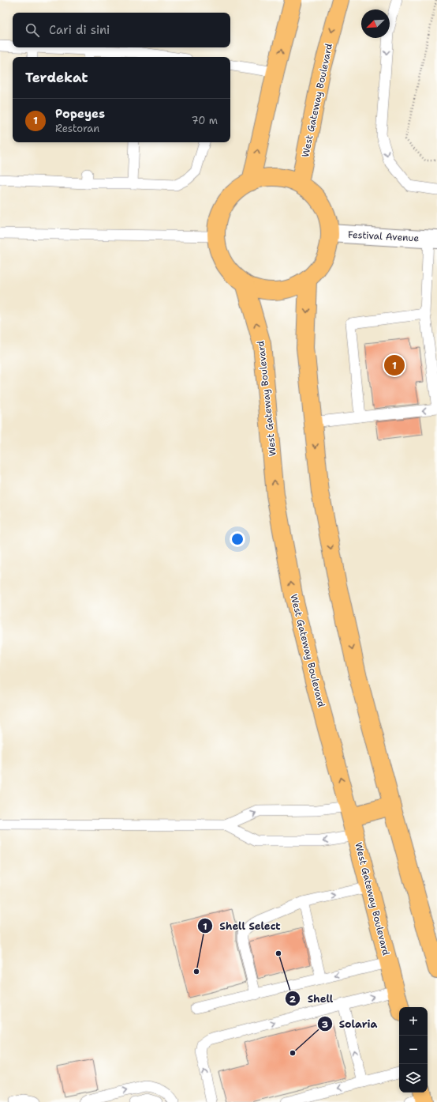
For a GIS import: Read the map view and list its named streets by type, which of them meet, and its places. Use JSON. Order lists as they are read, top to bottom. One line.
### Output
{"streets":{"main road":["West Gateway Boulevard"],"street":["Festival Avenue"]},"places":["Shell","Shell Select","Solaria"],"north":"bottom left","page":{"search":"Cari di sini","heading":"Terdekat","list":[{"mark":"1","name":"Popeyes","note":"Restoran","value":"70 m"}],"pins":"1","map_buttons":["+","−"]}}
